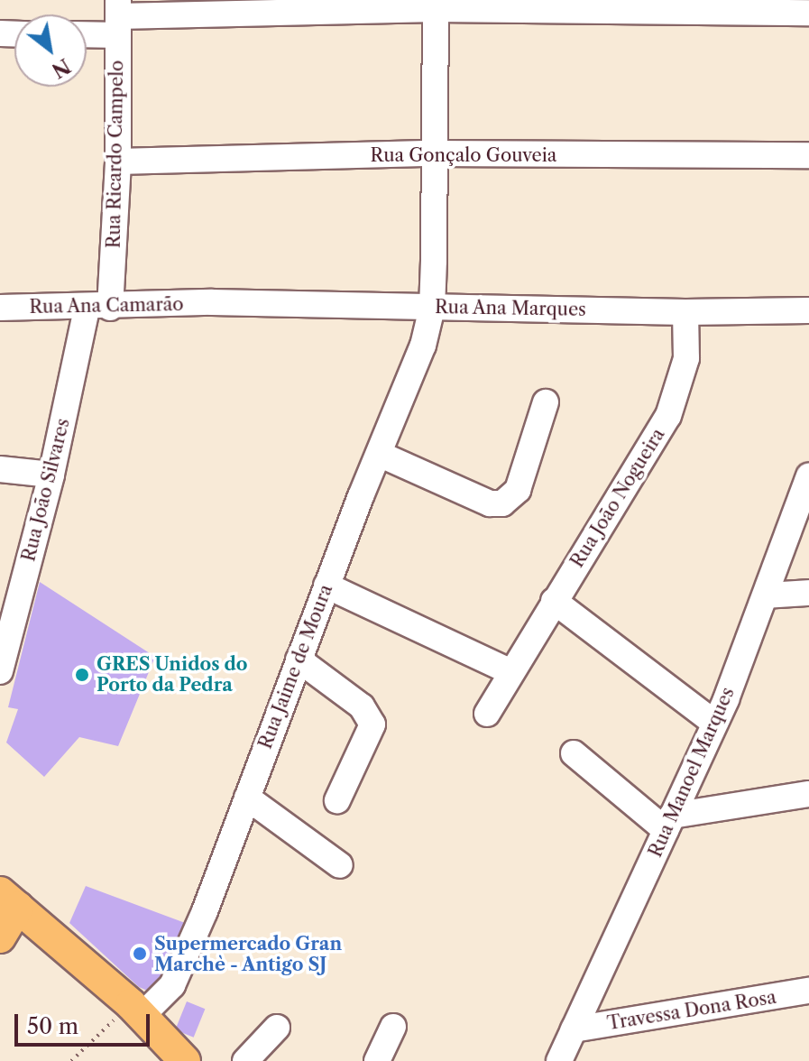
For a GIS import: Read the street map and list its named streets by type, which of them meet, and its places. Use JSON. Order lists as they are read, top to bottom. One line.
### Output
{"streets":{"street":["Rua Ricardo Campelo","Rua Gonçalo Gouveia","Rua Ana Camarão","Rua Ana Marques","Rua João Silvares","Rua João Nogueira","Rua Jaime de Moura","Rua Manoel Marques","Travessa Dona Rosa"]},"crossings":[["Rua Ricardo Campelo","Rua Gonçalo Gouveia"],["Rua Ricardo Campelo","Rua Ana Camarão"],["Rua Ricardo Campelo","Rua João Silvares"],["Rua Gonçalo Gouveia","Rua Jaime de Moura"],["Rua Ana Camarão","Rua Ana Marques"],["Rua Ana Camarão","Rua João Silvares"],["Rua Ana Marques","Rua João Nogueira"],["Rua Ana Marques","Rua Jaime de Moura"],["Rua Manoel Marques","Travessa Dona Rosa"]],"places":["GRES Unidos do Porto da Pedra","Supermercado Gran Marchè - Antigo SJ"],"scale_bar":"50 m","north":"bottom right"}
